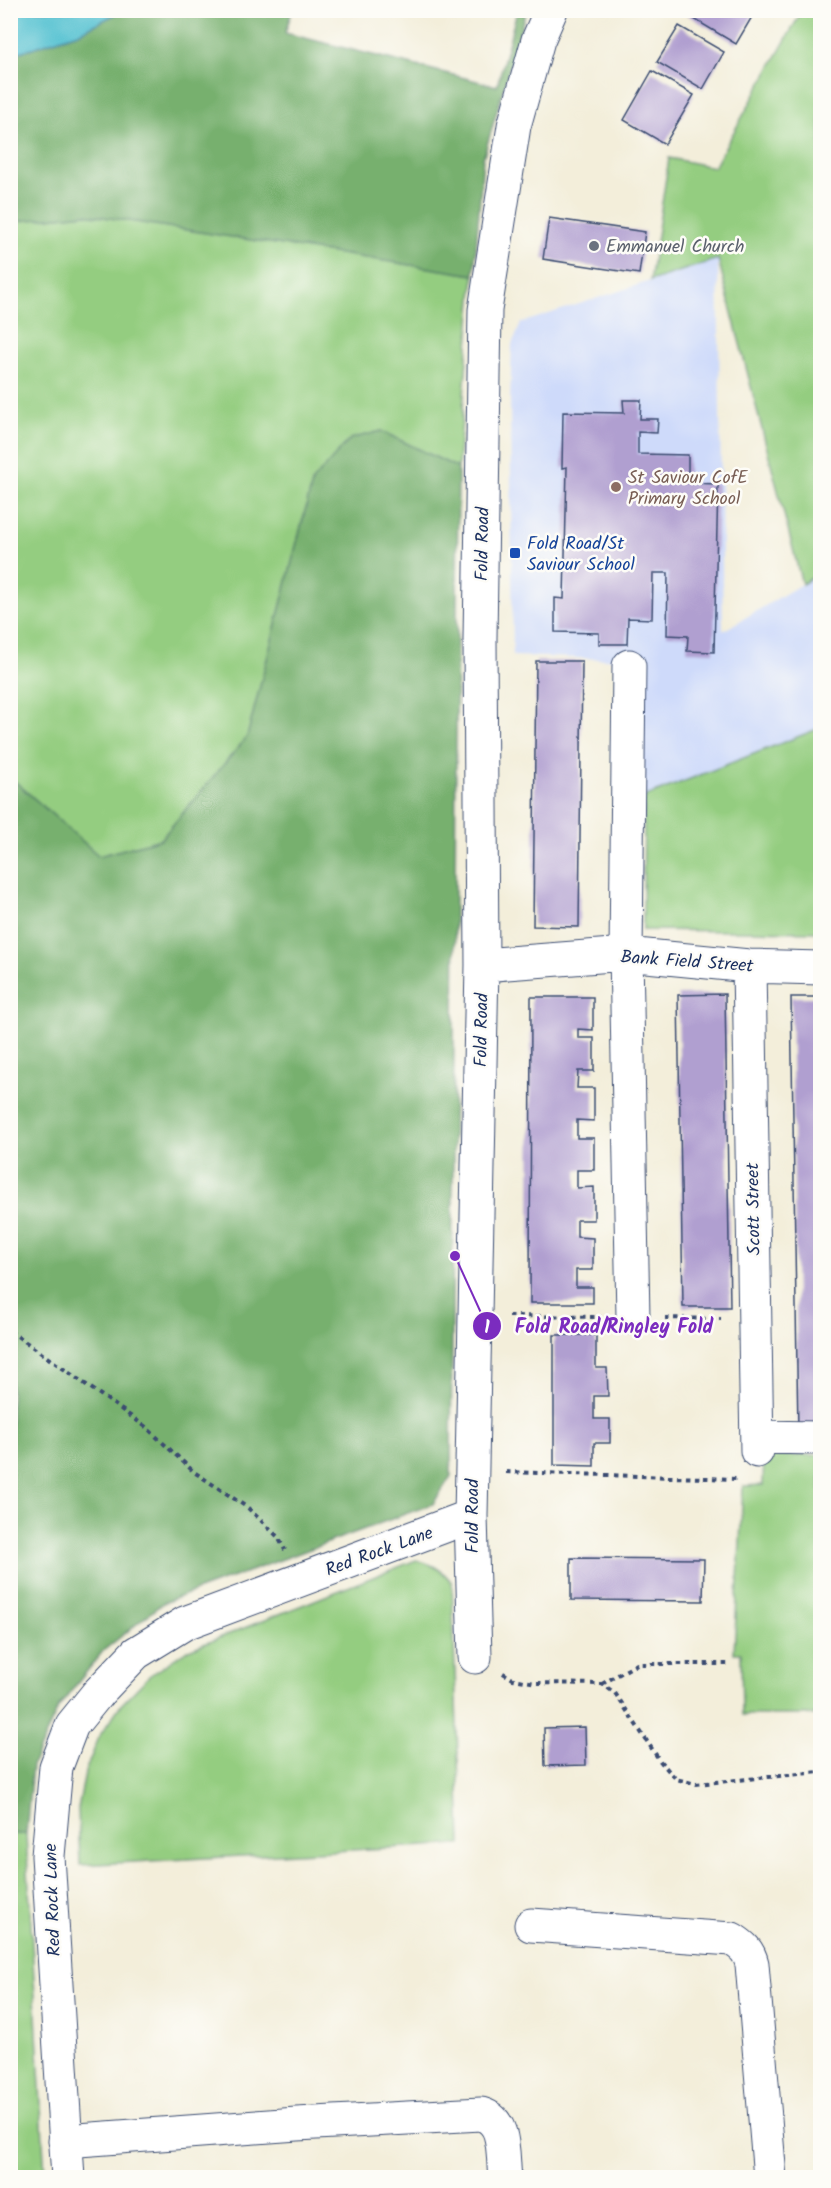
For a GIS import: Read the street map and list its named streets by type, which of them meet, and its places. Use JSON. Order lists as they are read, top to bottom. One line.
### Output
{"streets":{"street":["Fold Road","Bank Field Street","Scott Street","Red Rock Lane"]},"crossings":[["Fold Road","Bank Field Street"],["Fold Road","Red Rock Lane"],["Bank Field Street","Scott Street"]],"places":{"other":["Emmanuel Church","St Saviour CofE Primary School","Fold Road/Ringley Fold"],"transit":["Fold Road/St Saviour School"]}}
